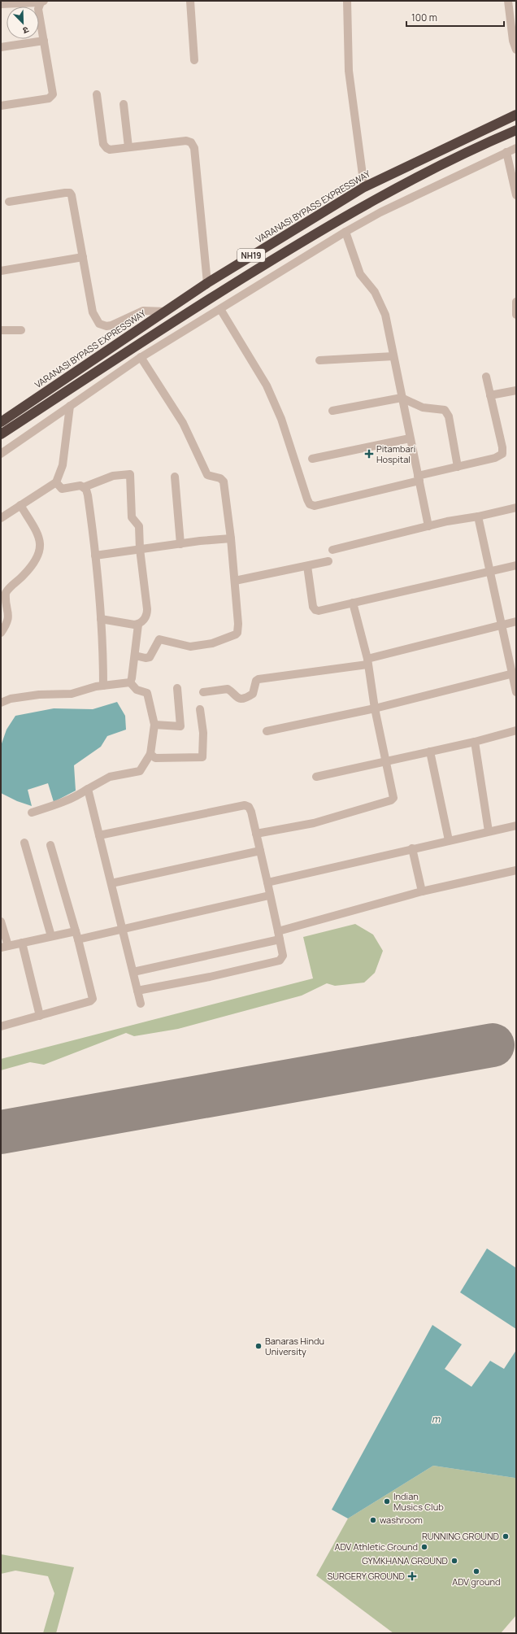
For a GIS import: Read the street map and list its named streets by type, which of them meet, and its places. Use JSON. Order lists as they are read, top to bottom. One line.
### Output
{"streets":{"highway":["VARANASI BYPASS EXPRESSWAY","NH19"]},"water":["m"],"places":{"health":["Pitambari Hospital","SURGERY GROUND"],"other":["Banaras Hindu University","Indian Musics Club","washroom","RUNNING GROUND","ADV Athletic Ground","GYMKHANA GROUND","ADV ground"]},"scale_bar":"100 m","north":"bottom right"}
